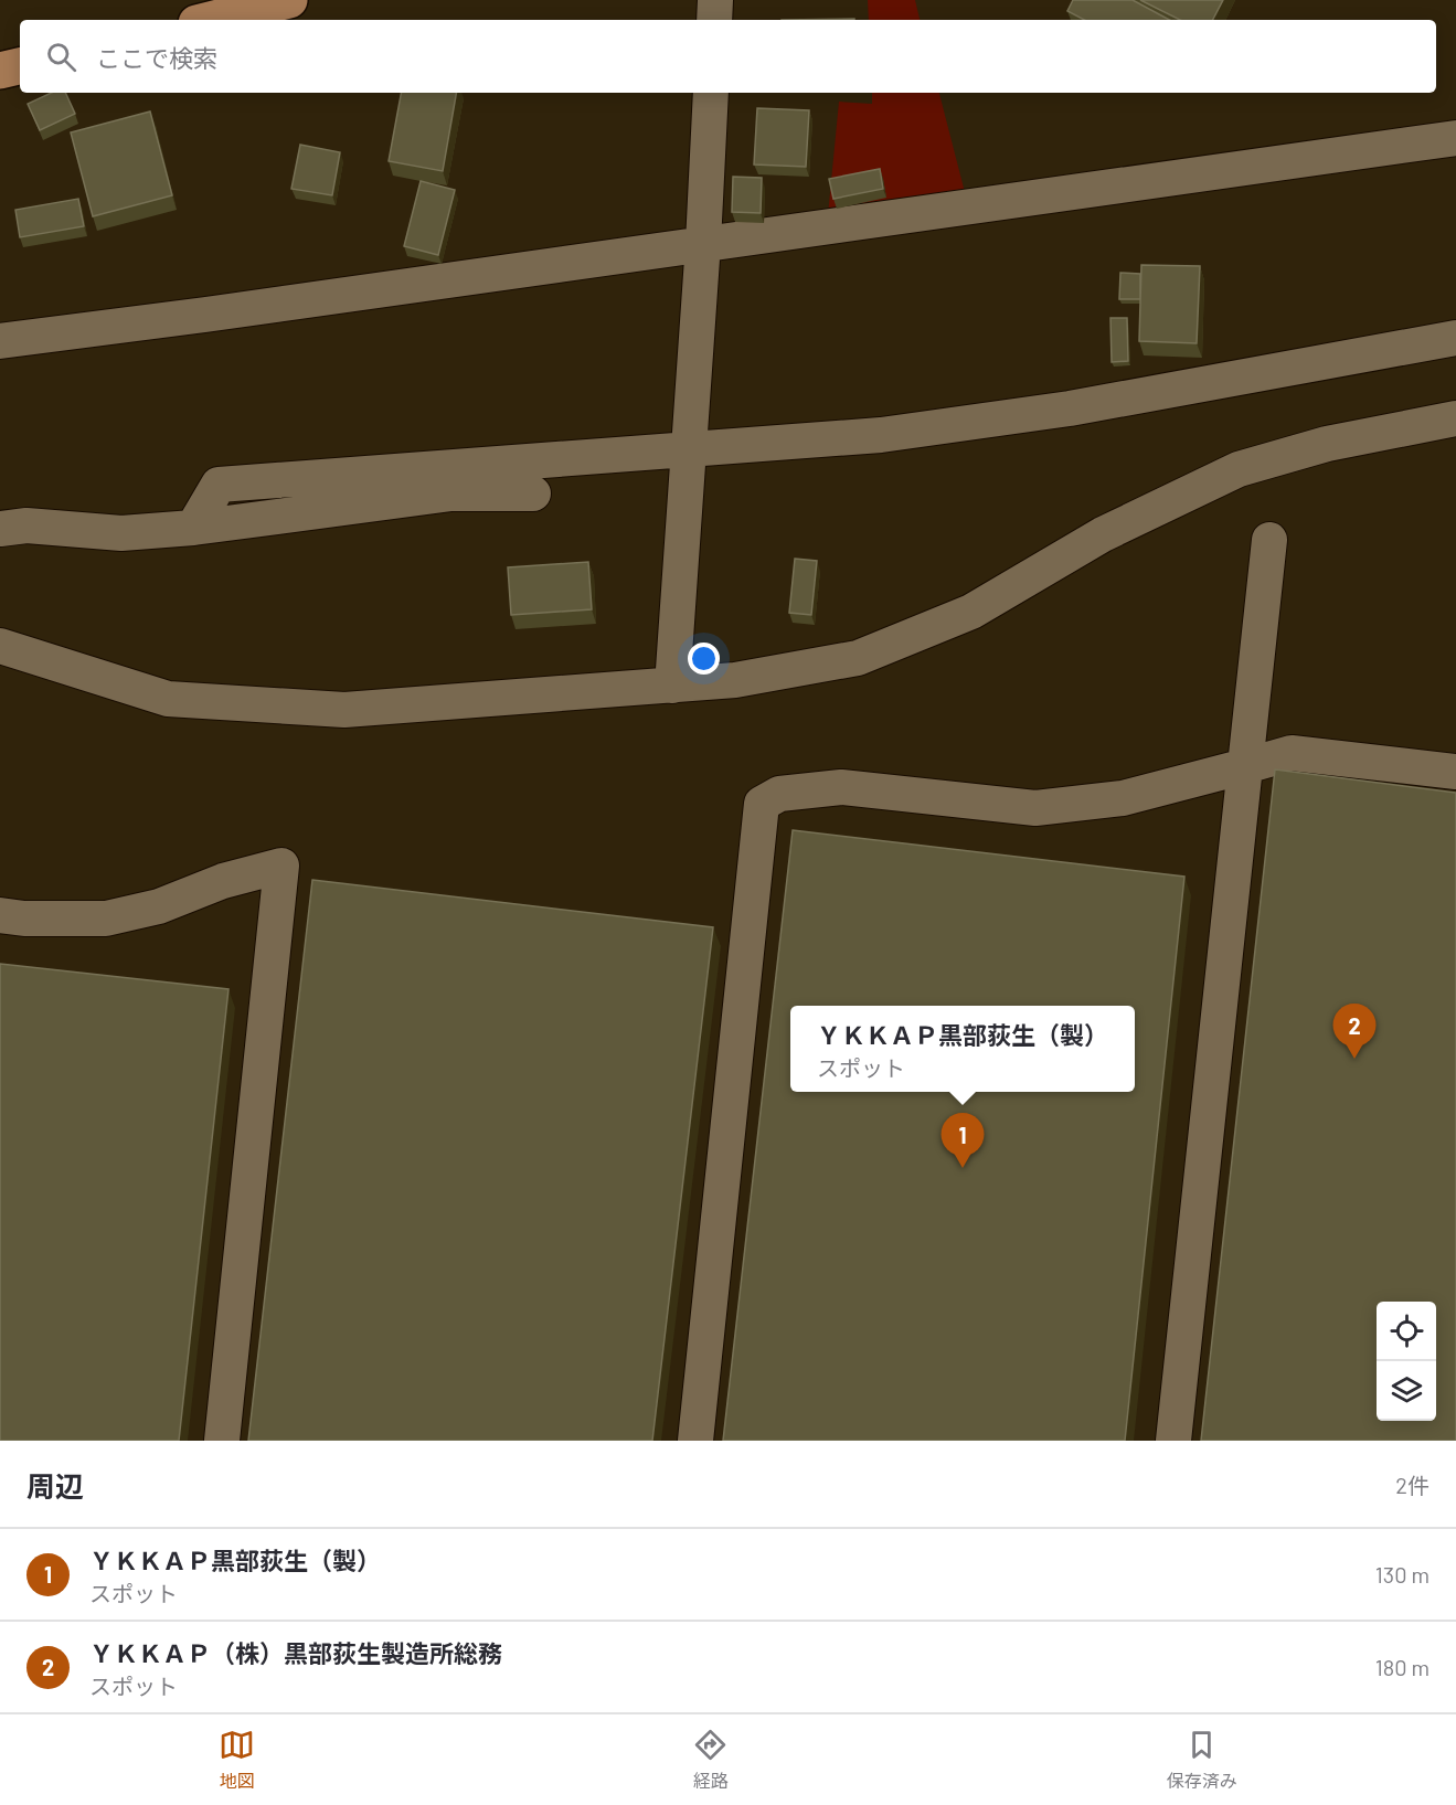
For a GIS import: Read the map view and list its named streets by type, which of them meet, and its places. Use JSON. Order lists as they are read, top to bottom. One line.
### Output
{"page":{"search":"ここで検索","pins":["2","1"],"popup":["ＹＫＫＡＰ黒部荻生（製）","スポット"],"heading":["周辺","2件"],"list":[{"mark":"1","name":"ＹＫＫＡＰ黒部荻生（製）","note":"スポット","value":"130 m"},{"mark":"2","name":"ＹＫＫＡＰ（株）黒部荻生製造所総務","note":"スポット","value":"180 m"}],"nav":["地図","経路","保存済み"]}}
